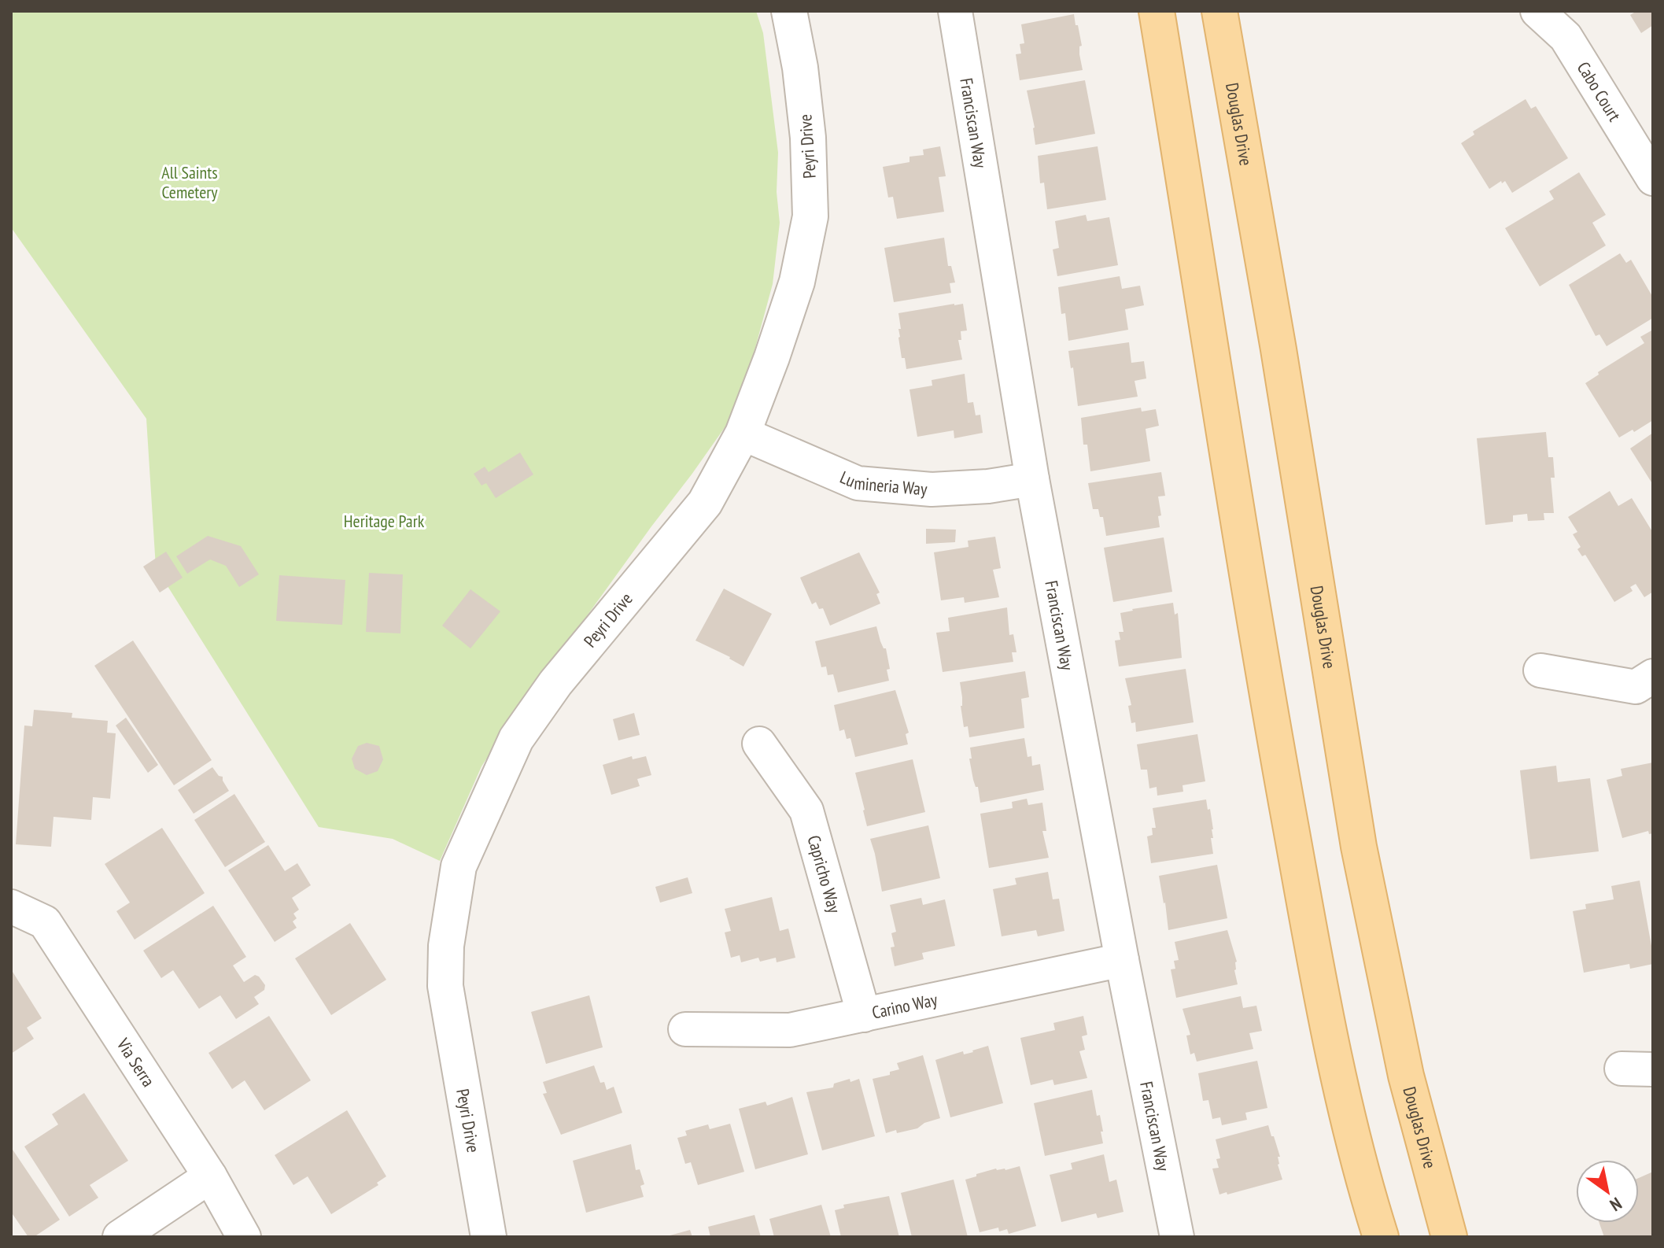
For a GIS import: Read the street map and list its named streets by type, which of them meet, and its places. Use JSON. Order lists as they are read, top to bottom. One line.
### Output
{"streets":{"main road":["Douglas Drive"],"street":["Cabo Court","Franciscan Way","Peyri Drive","Lumineria Way","Capricho Way","Carino Way","Via Serra"]},"crossings":[["Franciscan Way","Lumineria Way"],["Franciscan Way","Carino Way"],["Peyri Drive","Lumineria Way"],["Capricho Way","Carino Way"]],"parks":["All Saints Cemetery","Heritage Park"],"north":"bottom right"}
